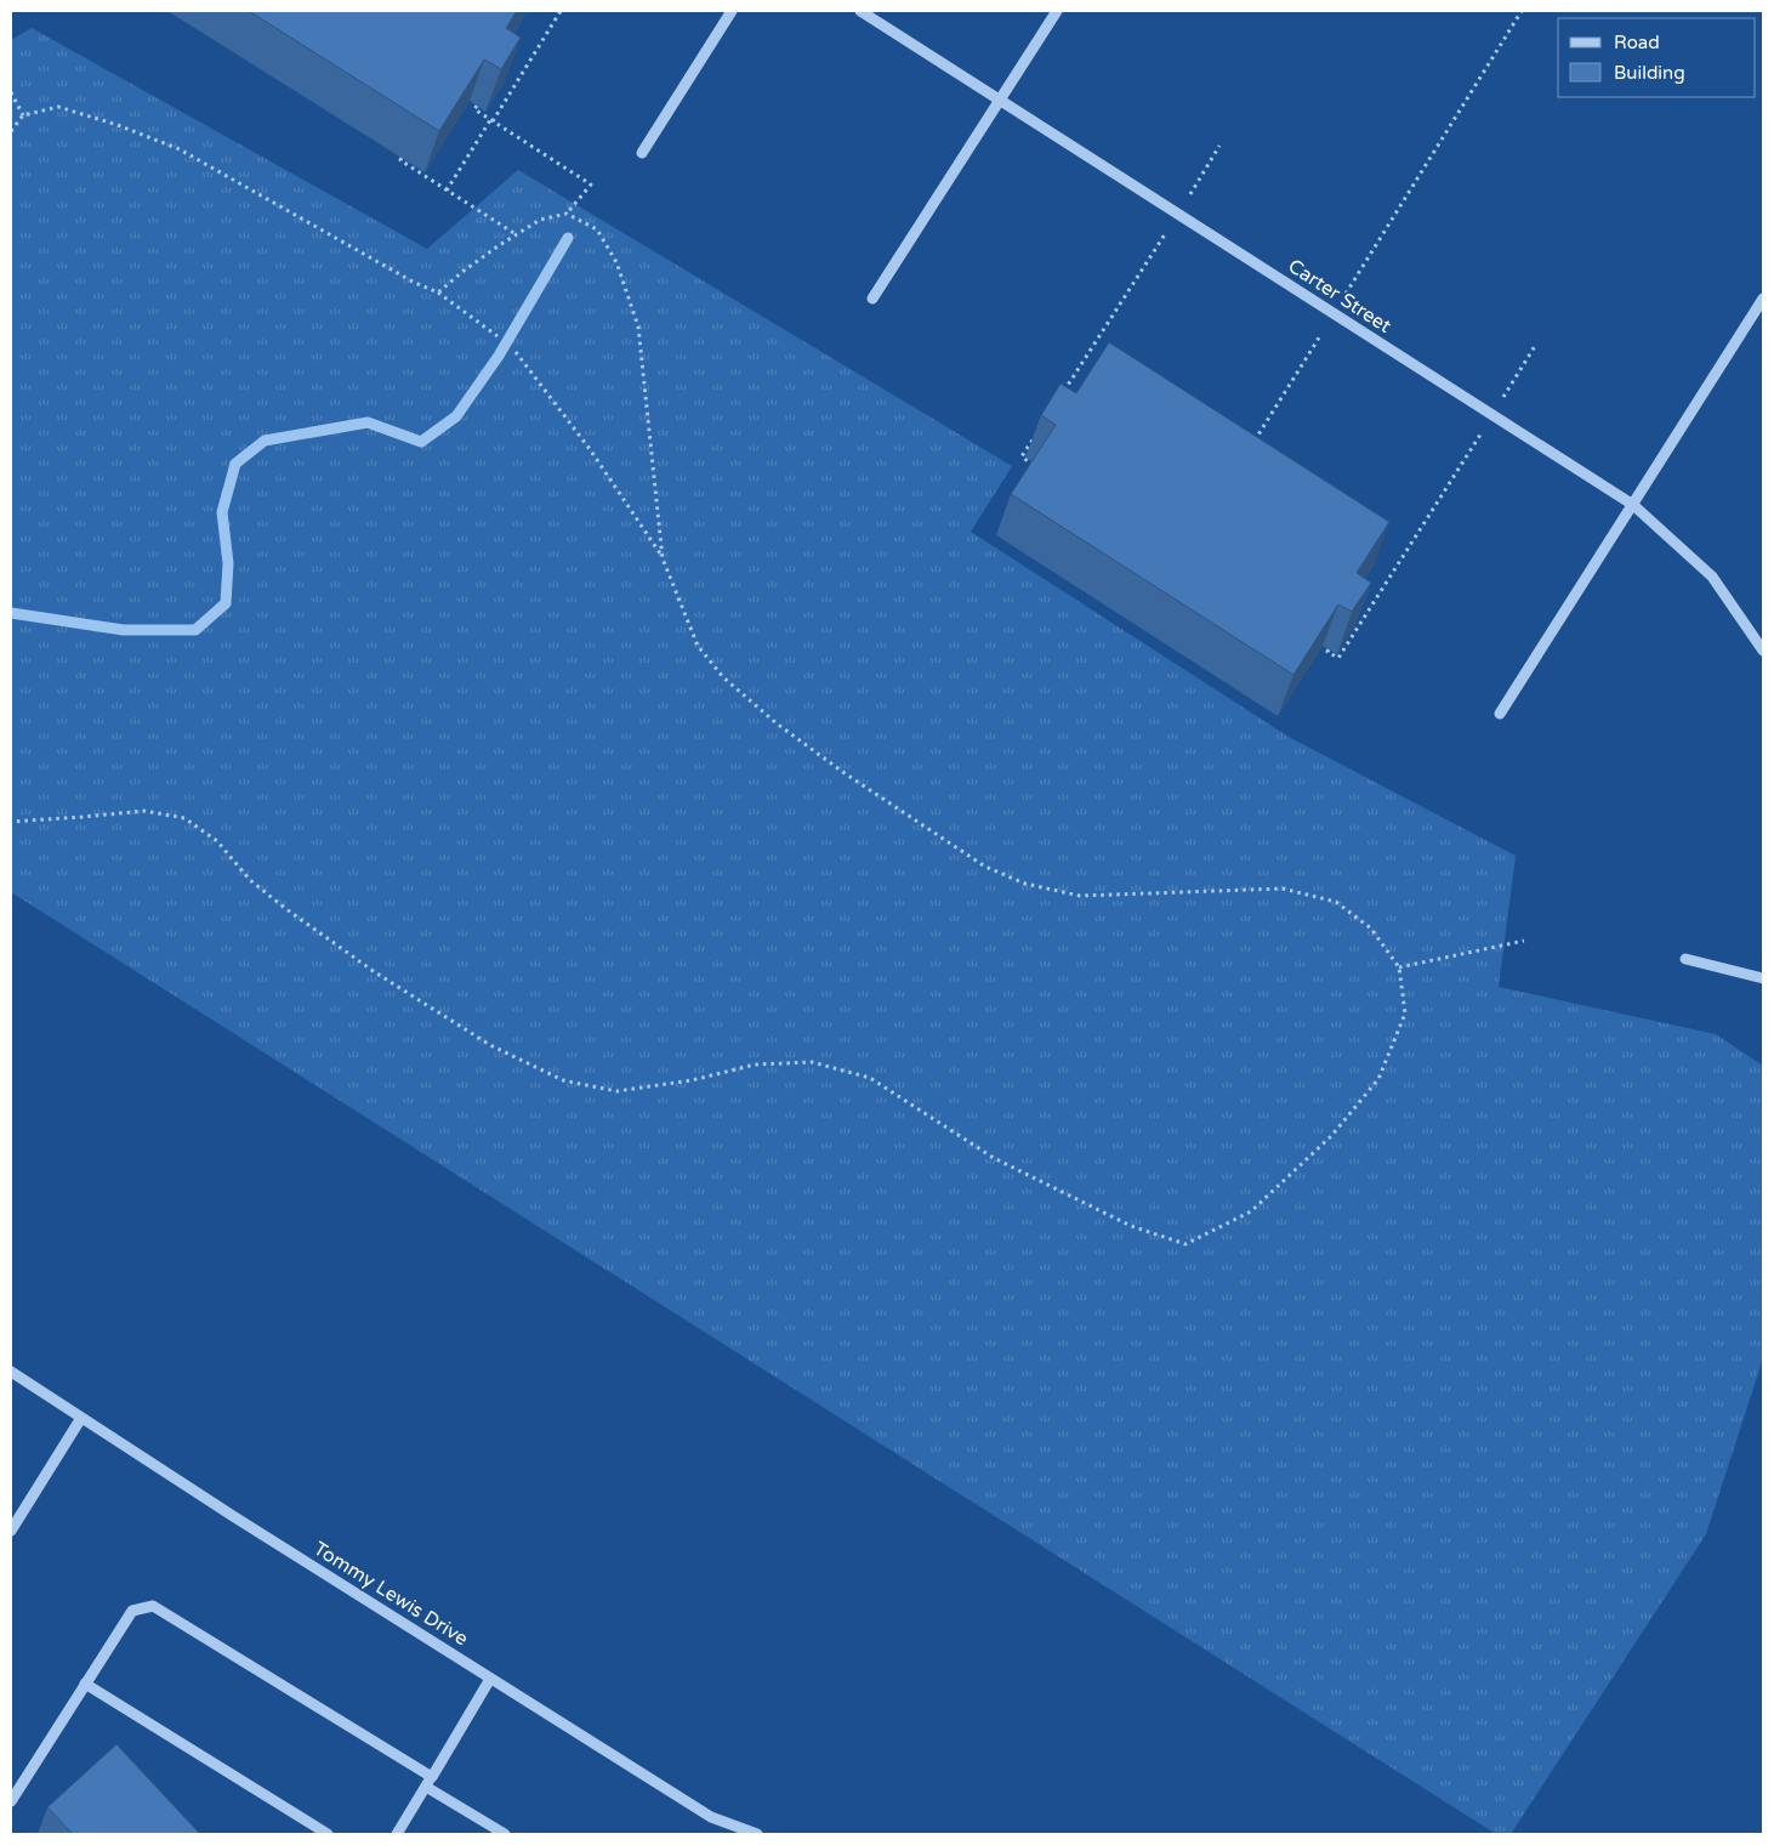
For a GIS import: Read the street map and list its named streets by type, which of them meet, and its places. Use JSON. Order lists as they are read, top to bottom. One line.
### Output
{"streets":{"street":["Carter Street","Tommy Lewis Drive"]},"legend":["Road","Building"]}
